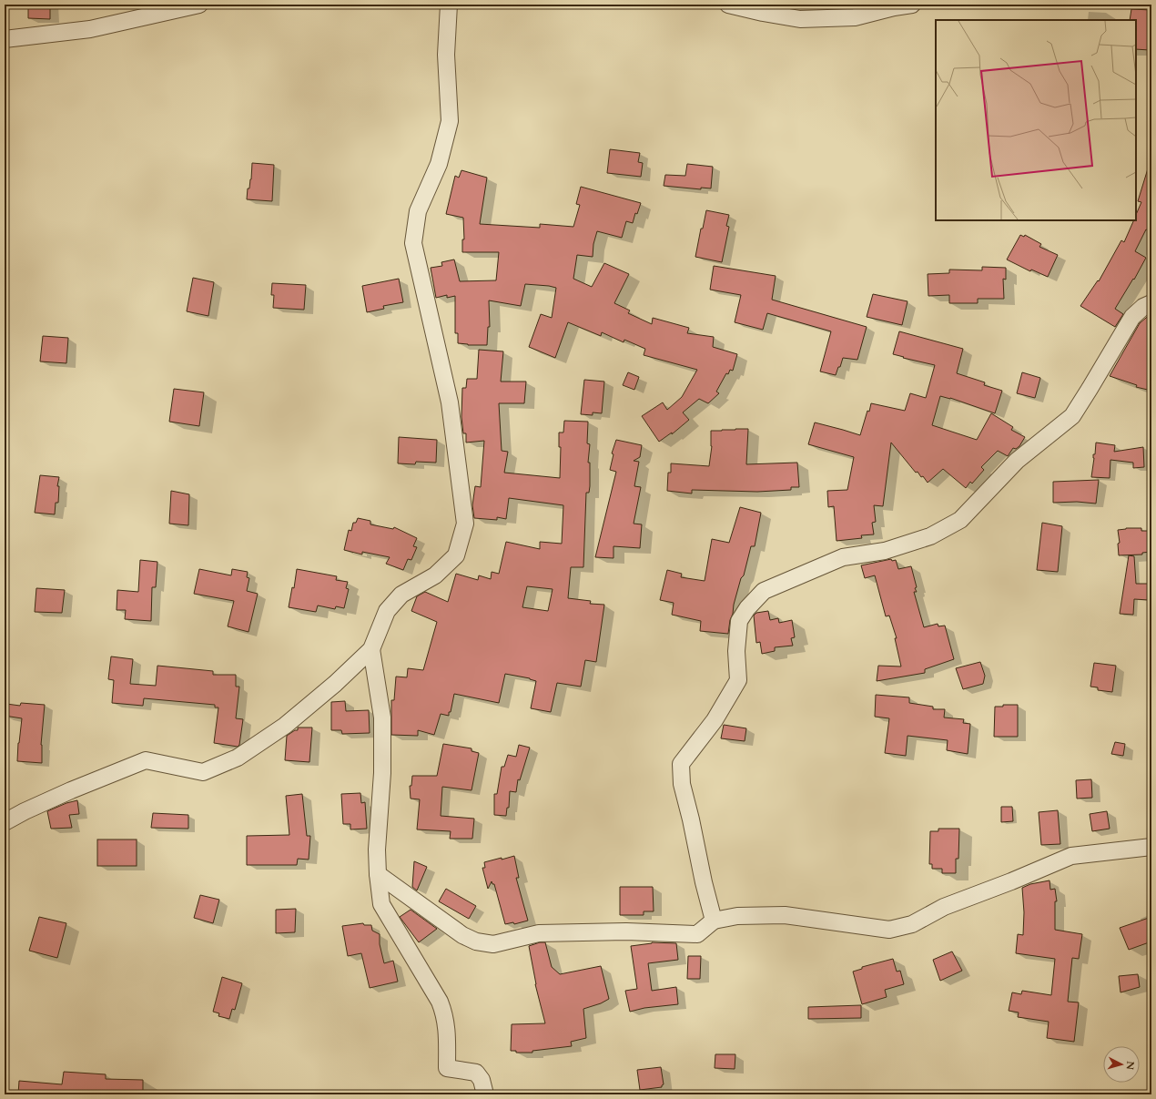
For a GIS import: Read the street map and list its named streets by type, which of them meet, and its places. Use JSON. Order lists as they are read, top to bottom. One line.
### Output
{"north":"right"}
